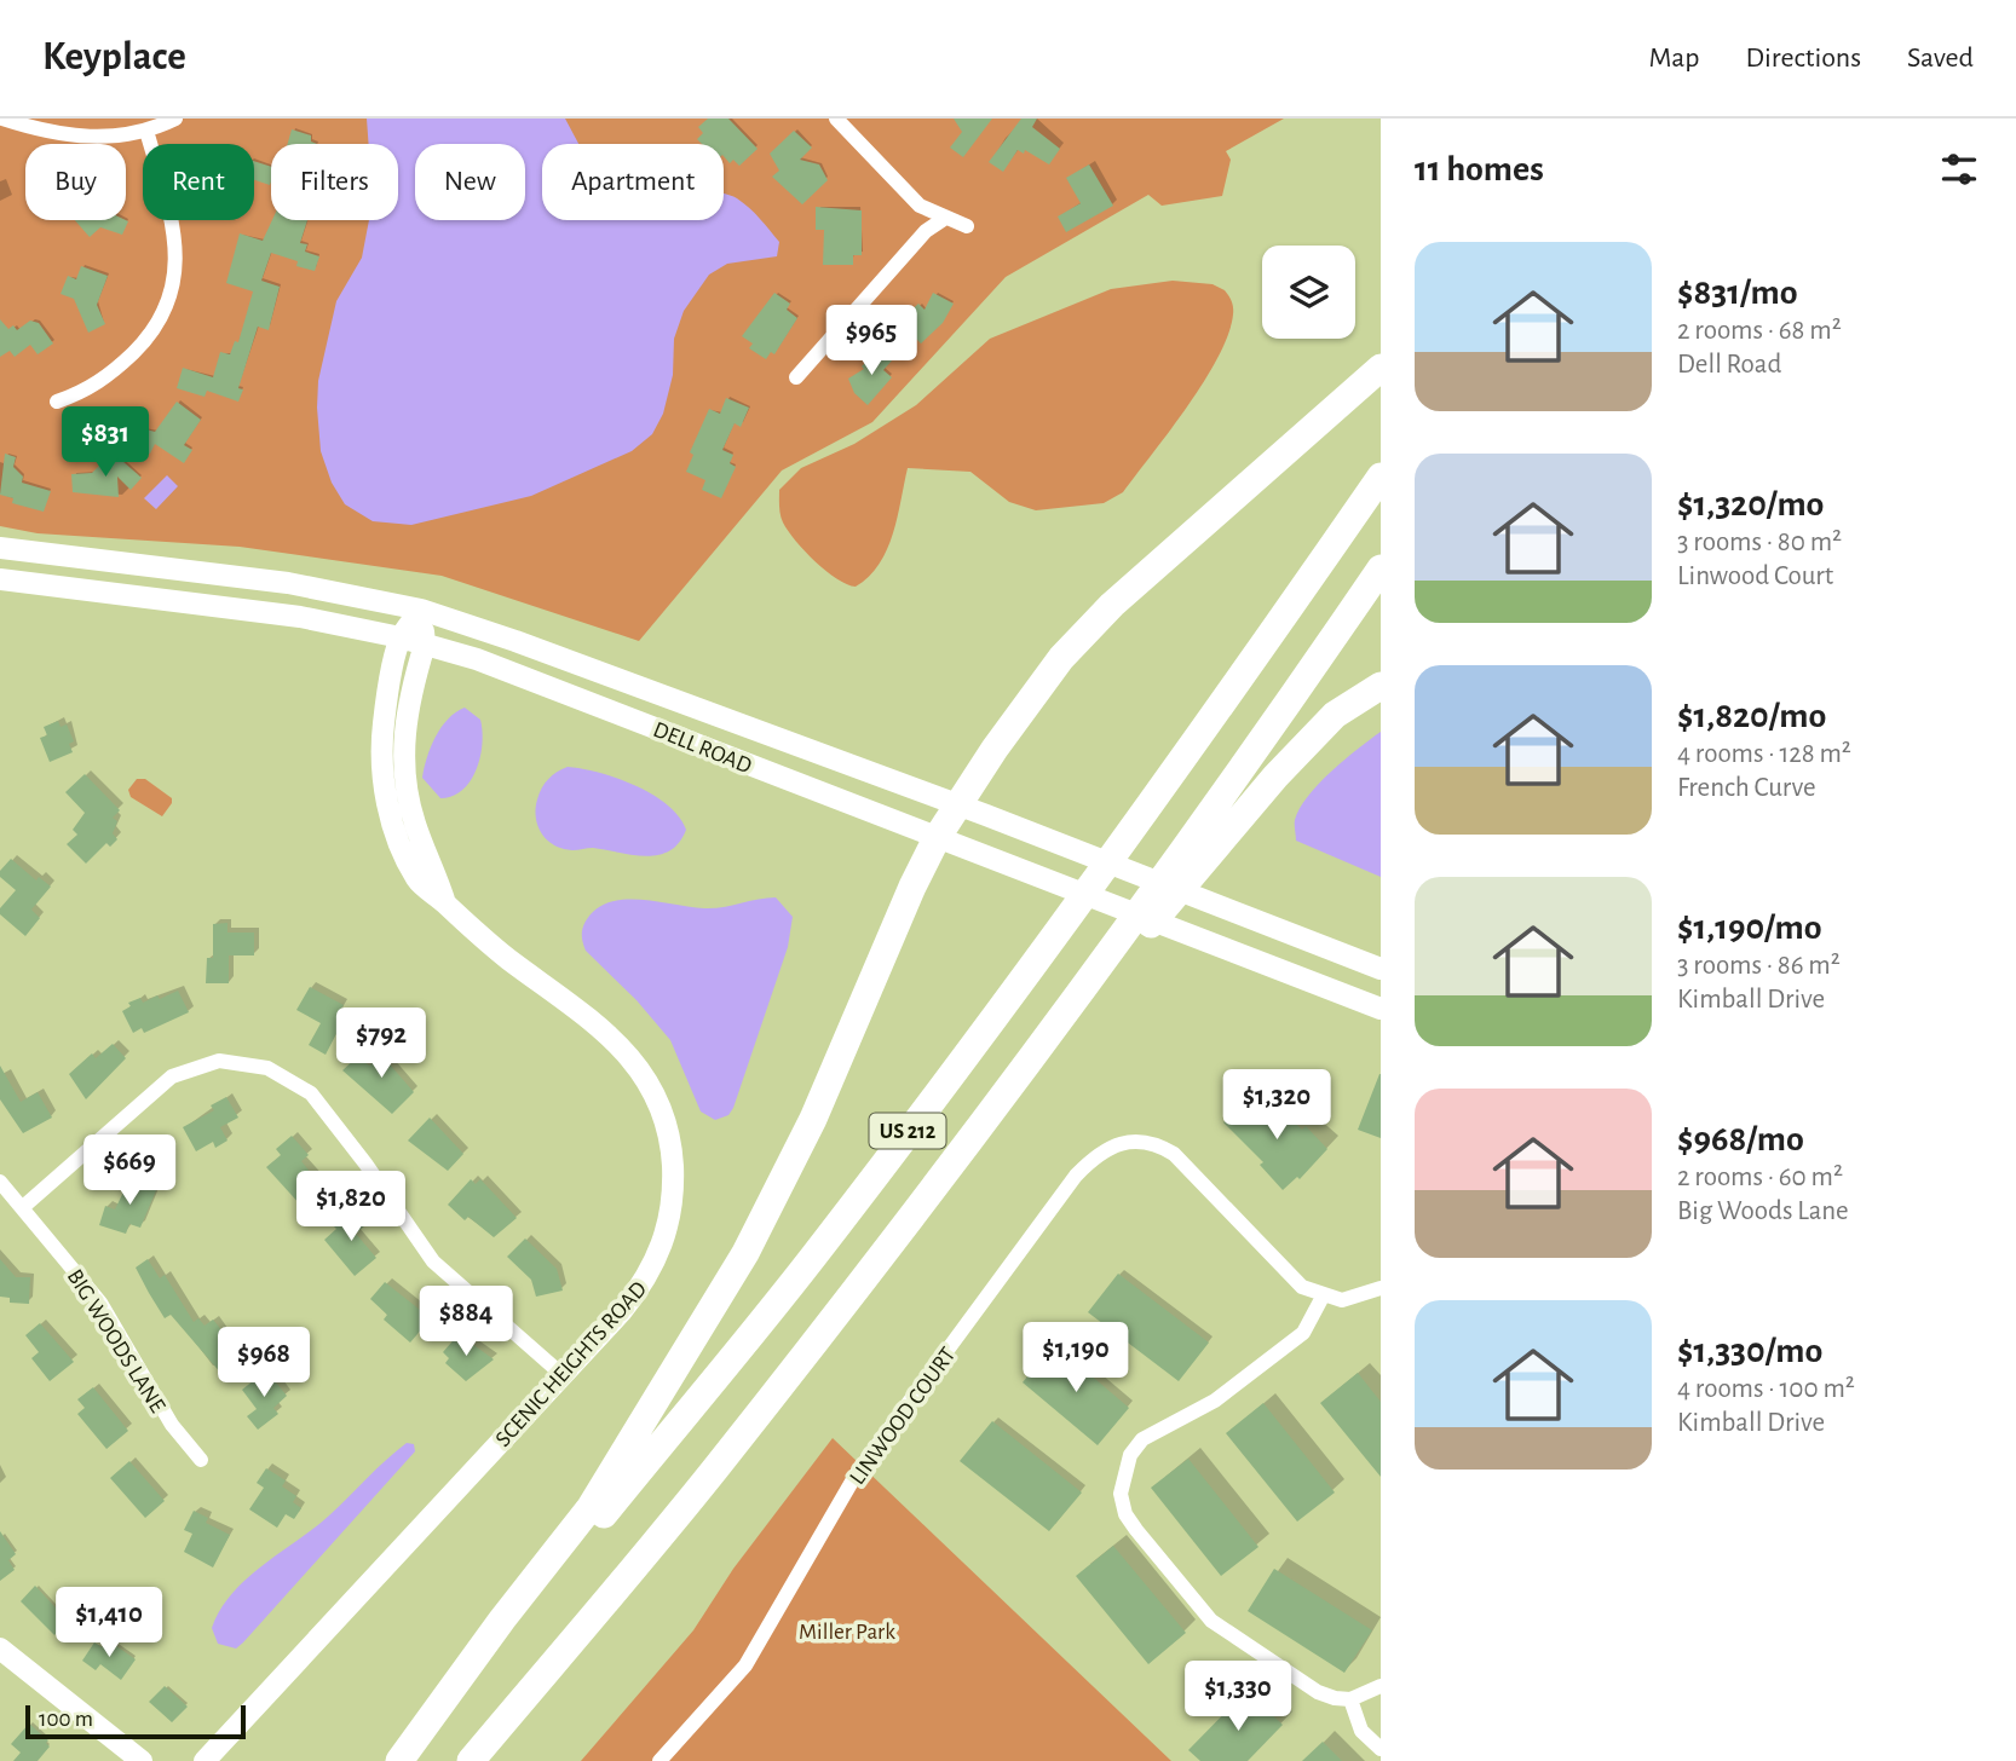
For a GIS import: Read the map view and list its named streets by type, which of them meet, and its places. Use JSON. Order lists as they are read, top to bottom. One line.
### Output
{"streets":{"highway":["US 212"],"main road":["DELL ROAD","SCENIC HEIGHTS ROAD"],"street":["BIG WOODS LANE","LINWOOD COURT"]},"crossings":[["DELL ROAD","SCENIC HEIGHTS ROAD"]],"parks":["Miller Park"],"scale_bar":"100 m","page":{"header":"Keyplace","nav":["Map","Directions","Saved"],"heading":"11 homes","chip":["Buy","Rent","Filters","New","Apartment"],"list":[{"name":"$831/mo","note":"2 rooms · 68 m² · Dell Road"},{"name":"$1,320/mo","note":"3 rooms · 80 m² · Linwood Court"},{"name":"$1,820/mo","note":"4 rooms · 128 m² · French Curve"},{"name":"$1,190/mo","note":"3 rooms · 86 m² · Kimball Drive"},{"name":"$968/mo","note":"2 rooms · 60 m² · Big Woods Lane"},{"name":"$1,330/mo","note":"4 rooms · 100 m² · Kimball Drive"}],"price":["$965","$831","$792","$1,320","$669","$1,820","$884","$1,190","$968","$1,410","$1,330"],"scale":"100 m"}}
